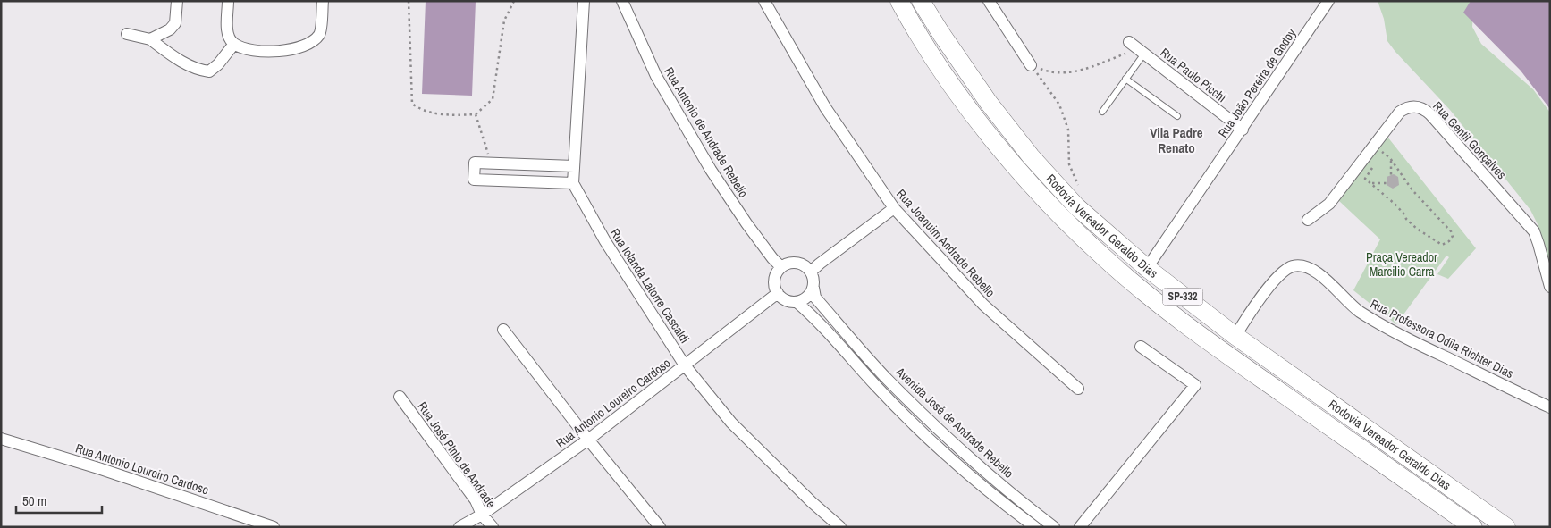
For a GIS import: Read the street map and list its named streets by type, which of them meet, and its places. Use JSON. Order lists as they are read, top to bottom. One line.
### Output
{"streets":{"main road":["Rodovia Vereador Geraldo Dias","SP-332"],"street":["Rua Paulo Picchi","Rua João Pereira de Godoy","Rua Antonio de Andrade Rebello","Rua Gentil Gonçalves","Rua Joaquim Andrade Rebello","Rua Iolanda Latorre Cascaldi","Rua Professora Odila Richter Dias","Rua Antonio Loureiro Cardoso","Avenida José de Andrade Rebello","Rua José PInto de Andrade"]},"crossings":[["Rua Paulo Picchi","Rua João Pereira de Godoy"],["Rua João Pereira de Godoy","Rodovia Vereador Geraldo Dias"],["Rua Antonio de Andrade Rebello","Rua Antonio Loureiro Cardoso"],["Rua Antonio de Andrade Rebello","Avenida José de Andrade Rebello"],["Rodovia Vereador Geraldo Dias","Rua Professora Odila Richter Dias"],["Rua Iolanda Latorre Cascaldi","Rua Antonio Loureiro Cardoso"],["Rua Antonio Loureiro Cardoso","Avenida José de Andrade Rebello"],["Rua Antonio Loureiro Cardoso","Rua José PInto de Andrade"]],"districts":["Vila Padre Renato"],"parks":["Praça Vereador Marcilio Carra"],"scale_bar":"50 m"}
